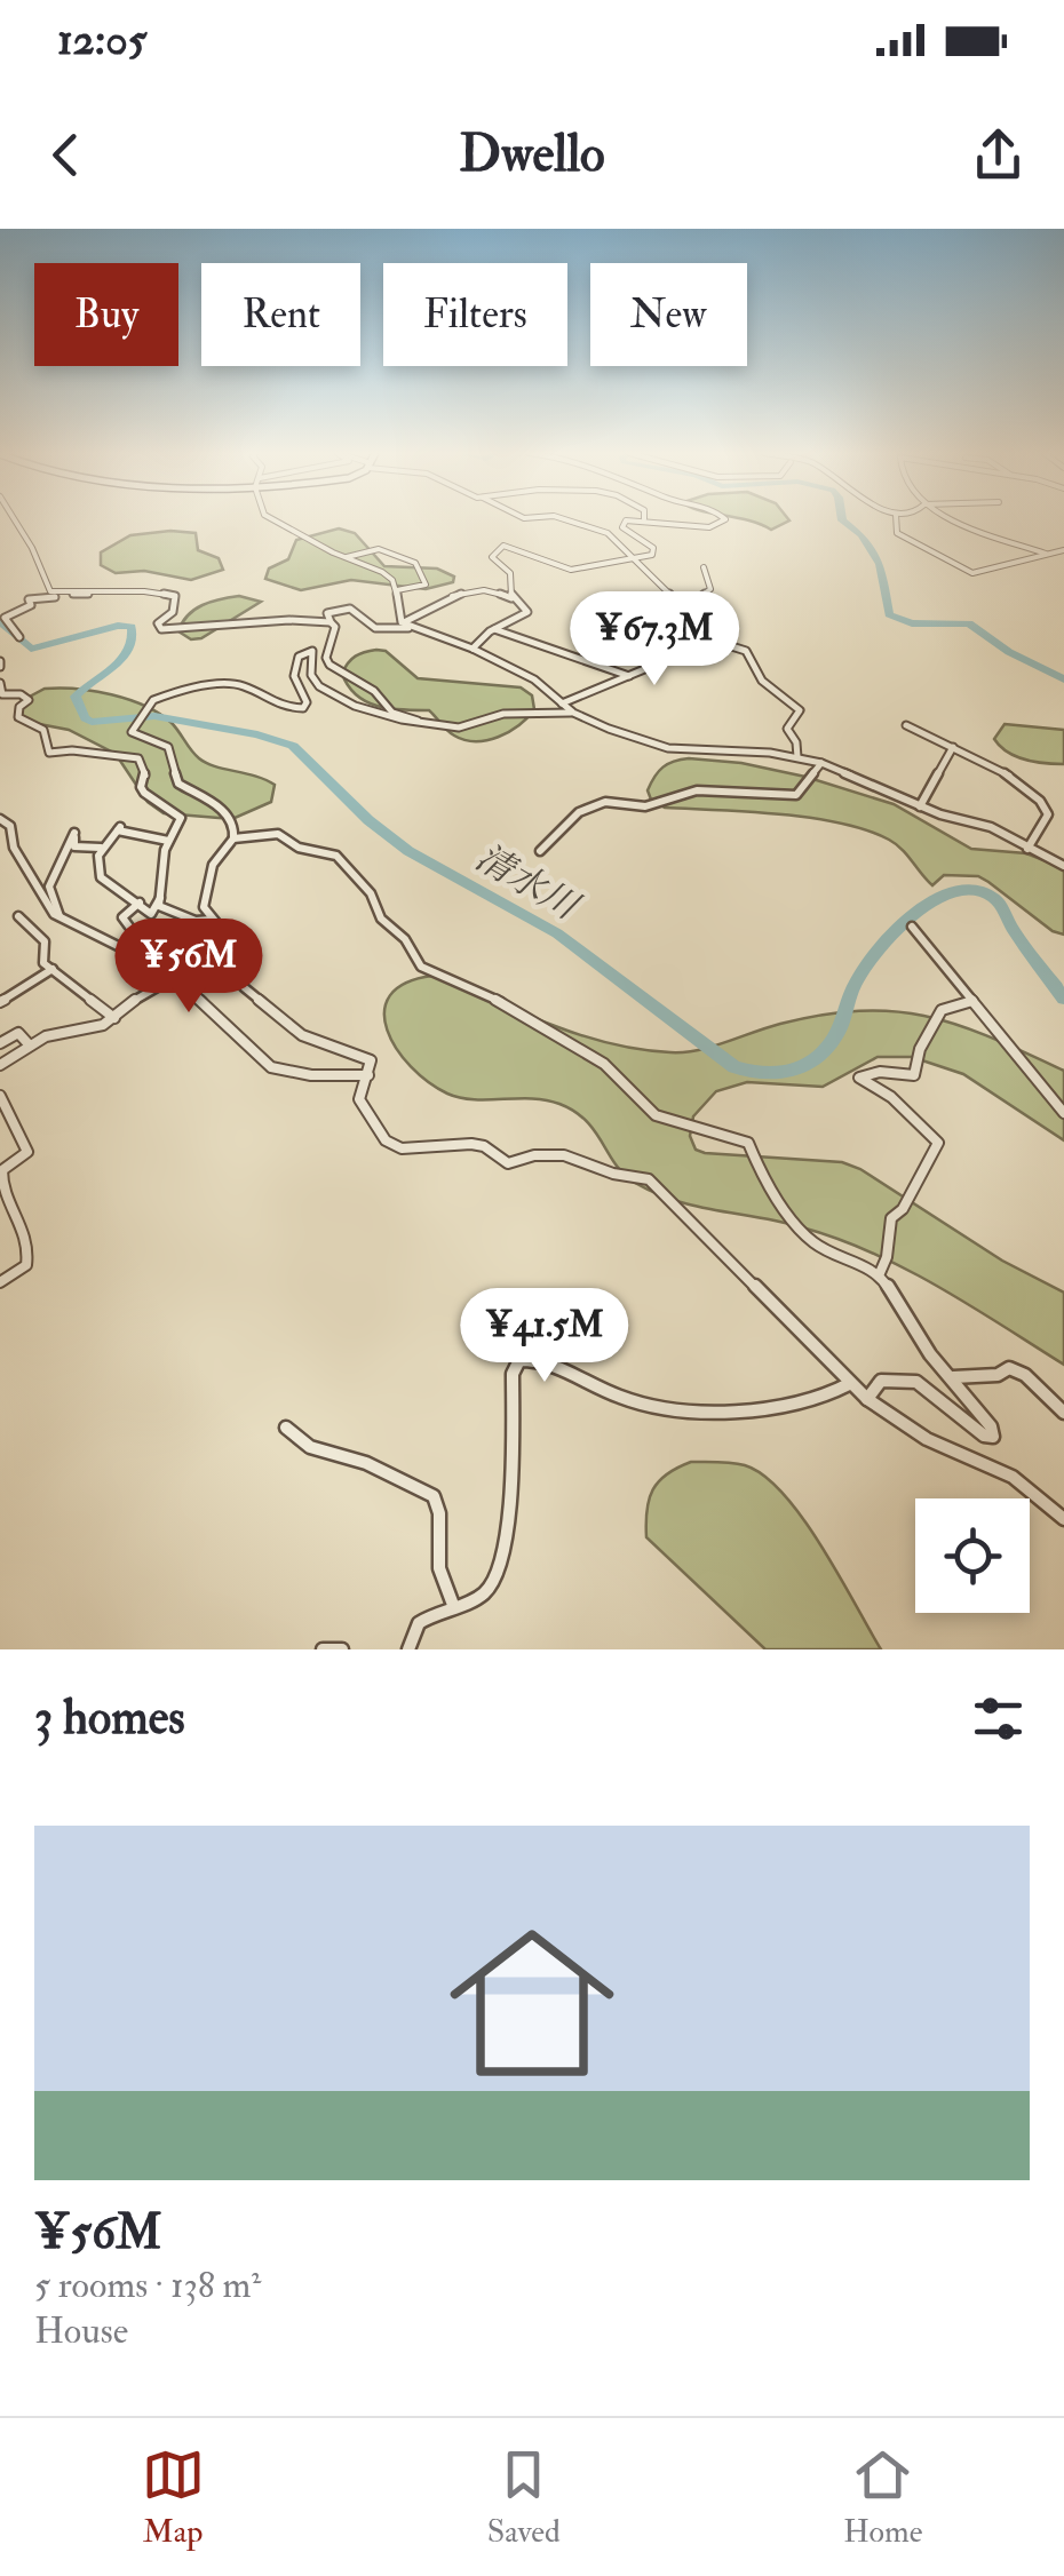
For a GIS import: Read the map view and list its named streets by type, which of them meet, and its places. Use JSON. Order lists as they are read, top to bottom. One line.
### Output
{"water":["清水川"],"page":{"status":"12:05","header":"Dwello","chip":["Buy","Rent","Filters","New"],"price":["¥67.3M","¥56M","¥41.5M"],"heading":"3 homes","list":[{"name":"¥56M","note":"5 rooms · 138 m² · House"}],"tabs":["Map","Saved","Home"]}}
